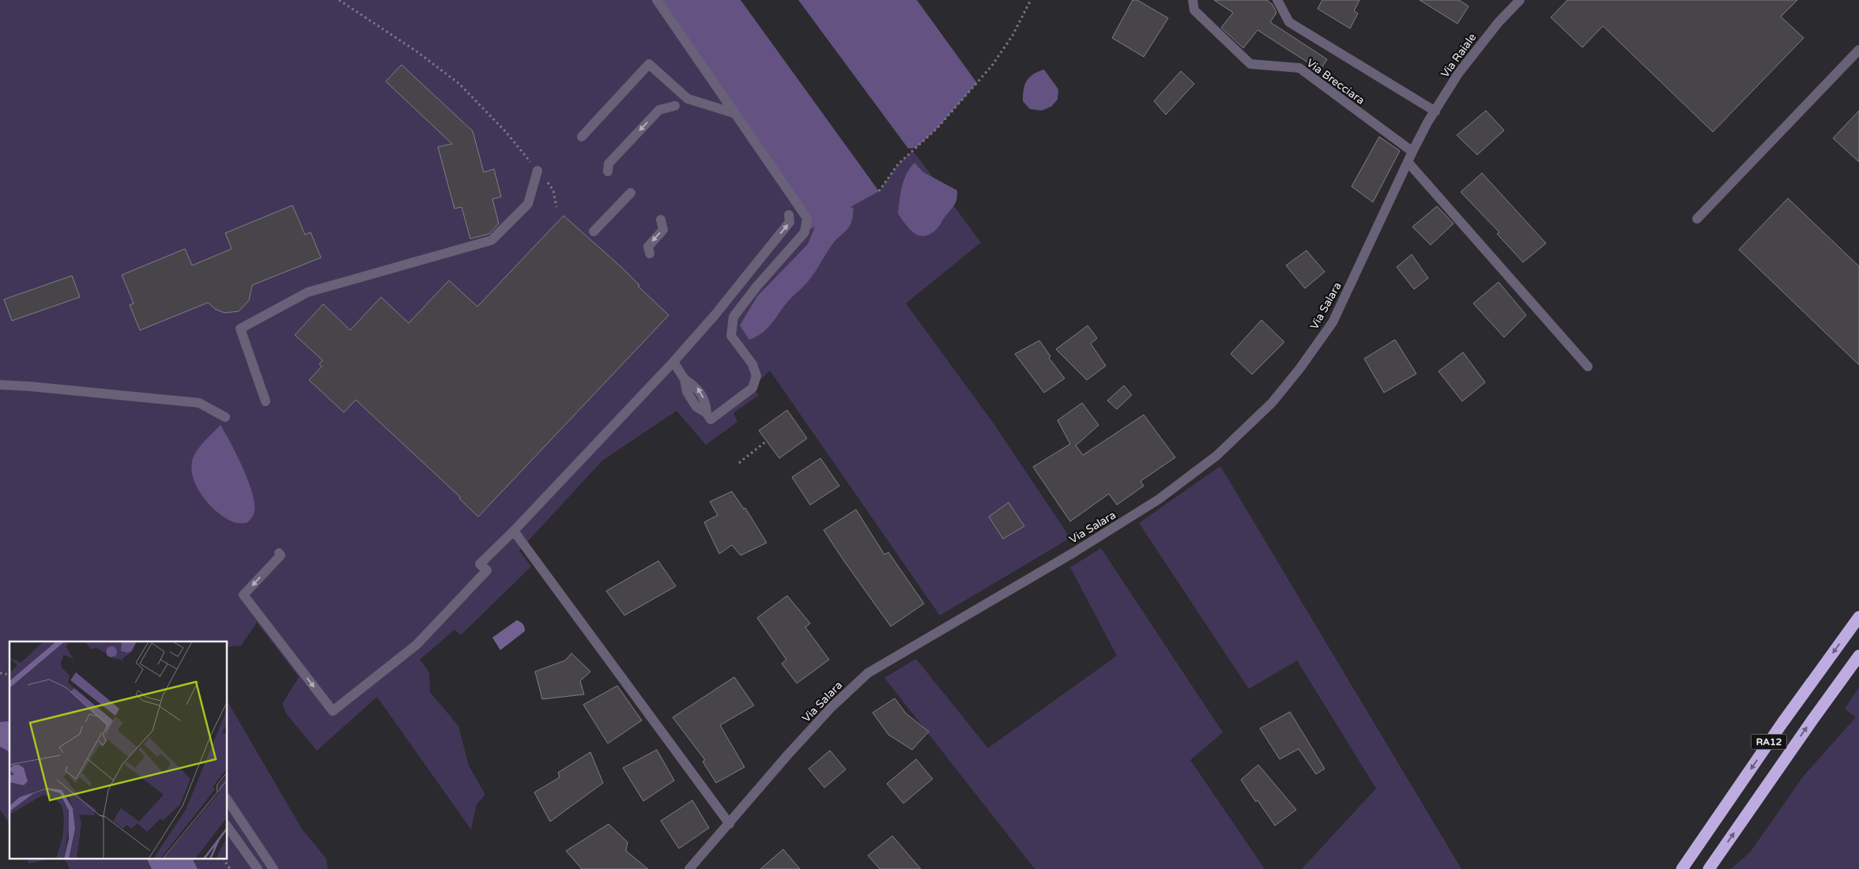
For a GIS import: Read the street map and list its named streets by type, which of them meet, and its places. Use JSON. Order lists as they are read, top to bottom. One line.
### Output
{"streets":{"highway":["RA12"],"street":["Via Raiale","Via Brecciara","Via Salara"]},"crossings":[["Via Raiale","Via Salara"],["Via Brecciara","Via Salara"]]}
